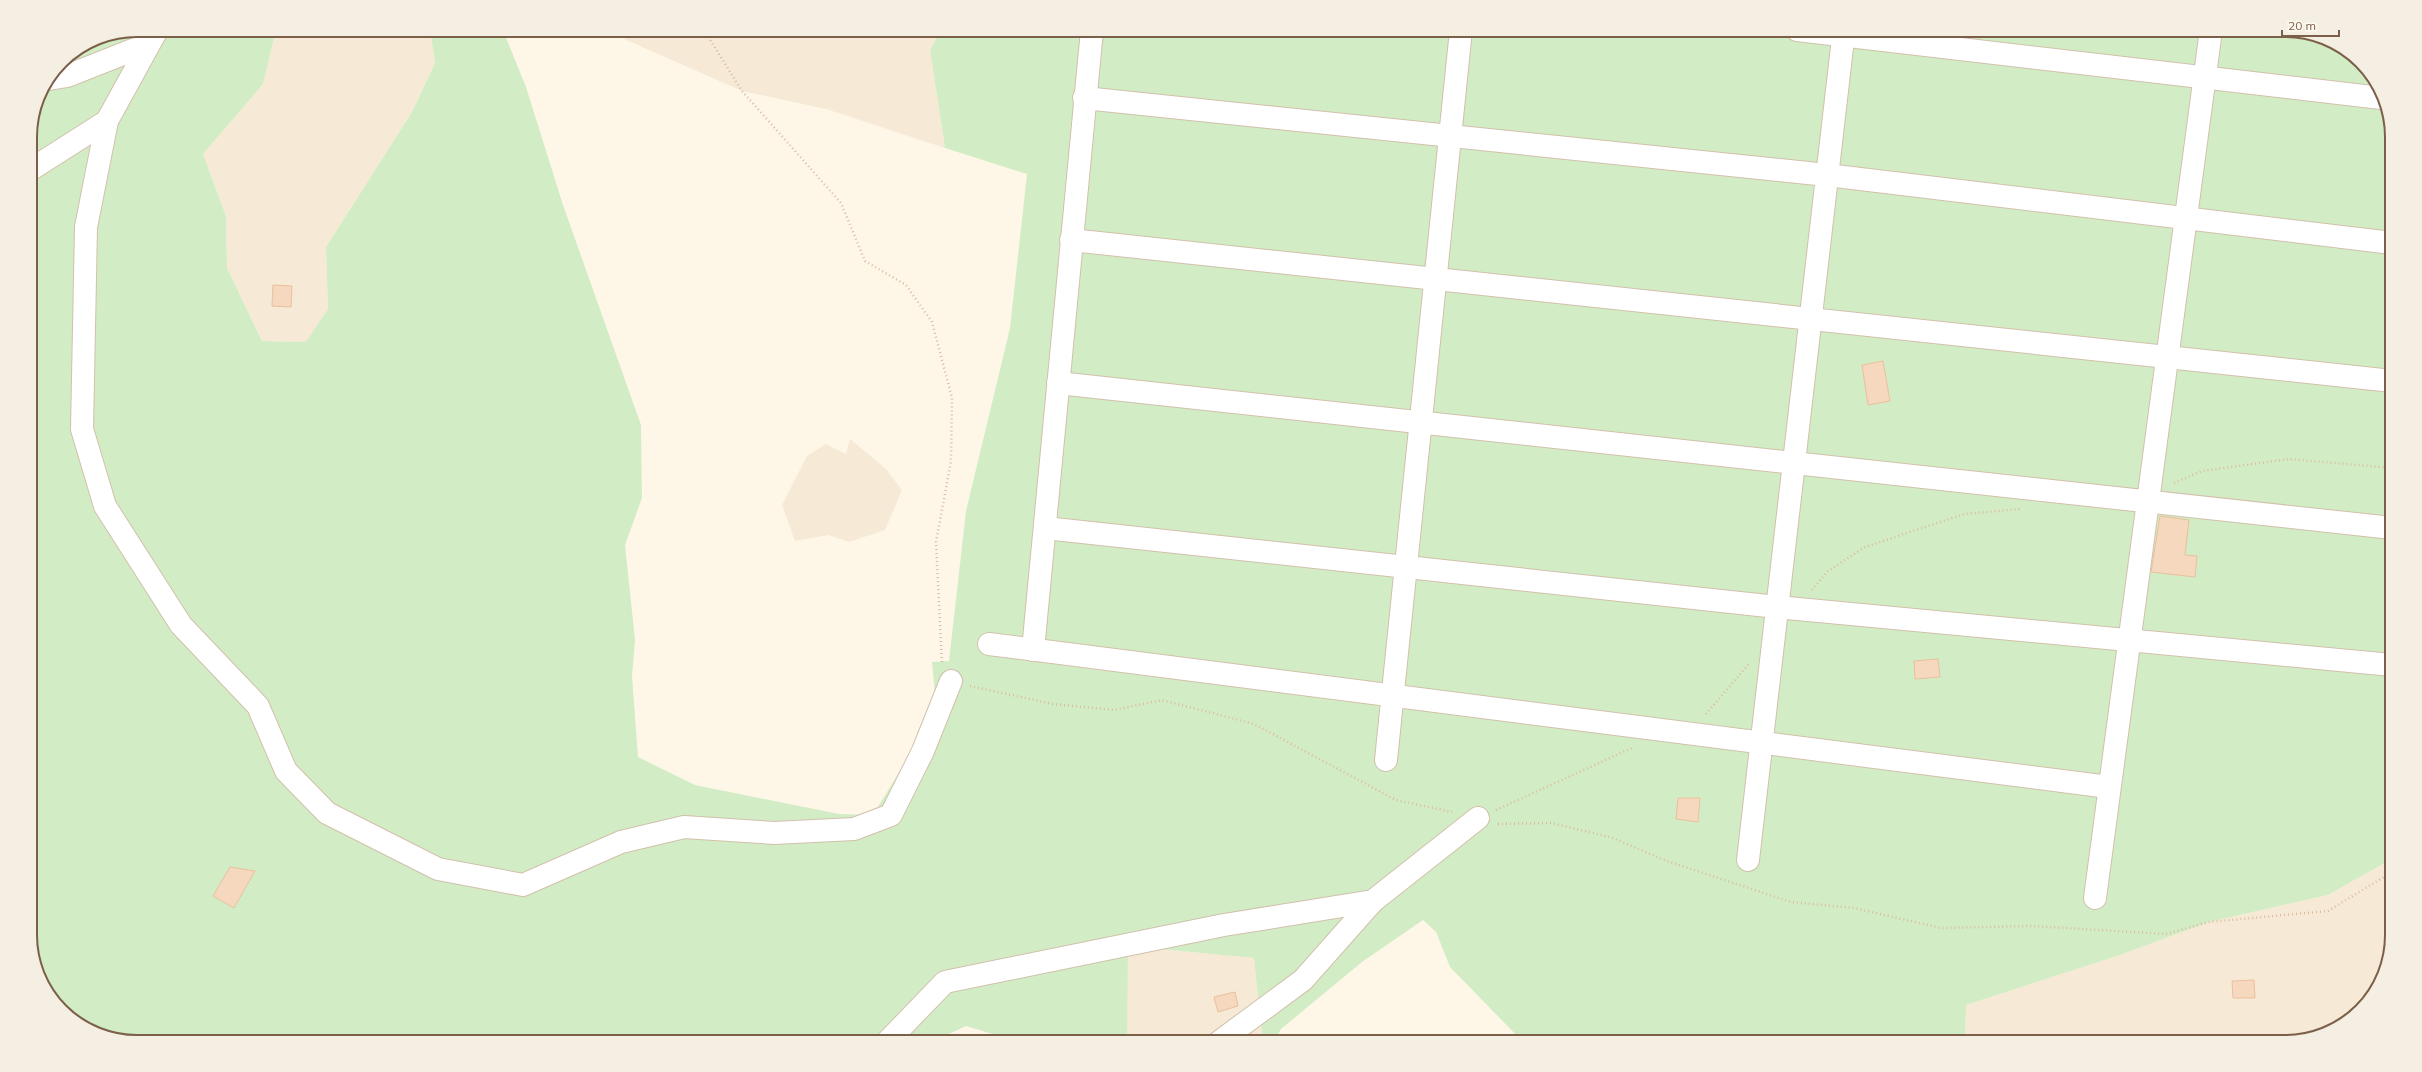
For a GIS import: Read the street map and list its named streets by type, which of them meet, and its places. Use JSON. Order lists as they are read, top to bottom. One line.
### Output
{"scale_bar":"20 m"}
